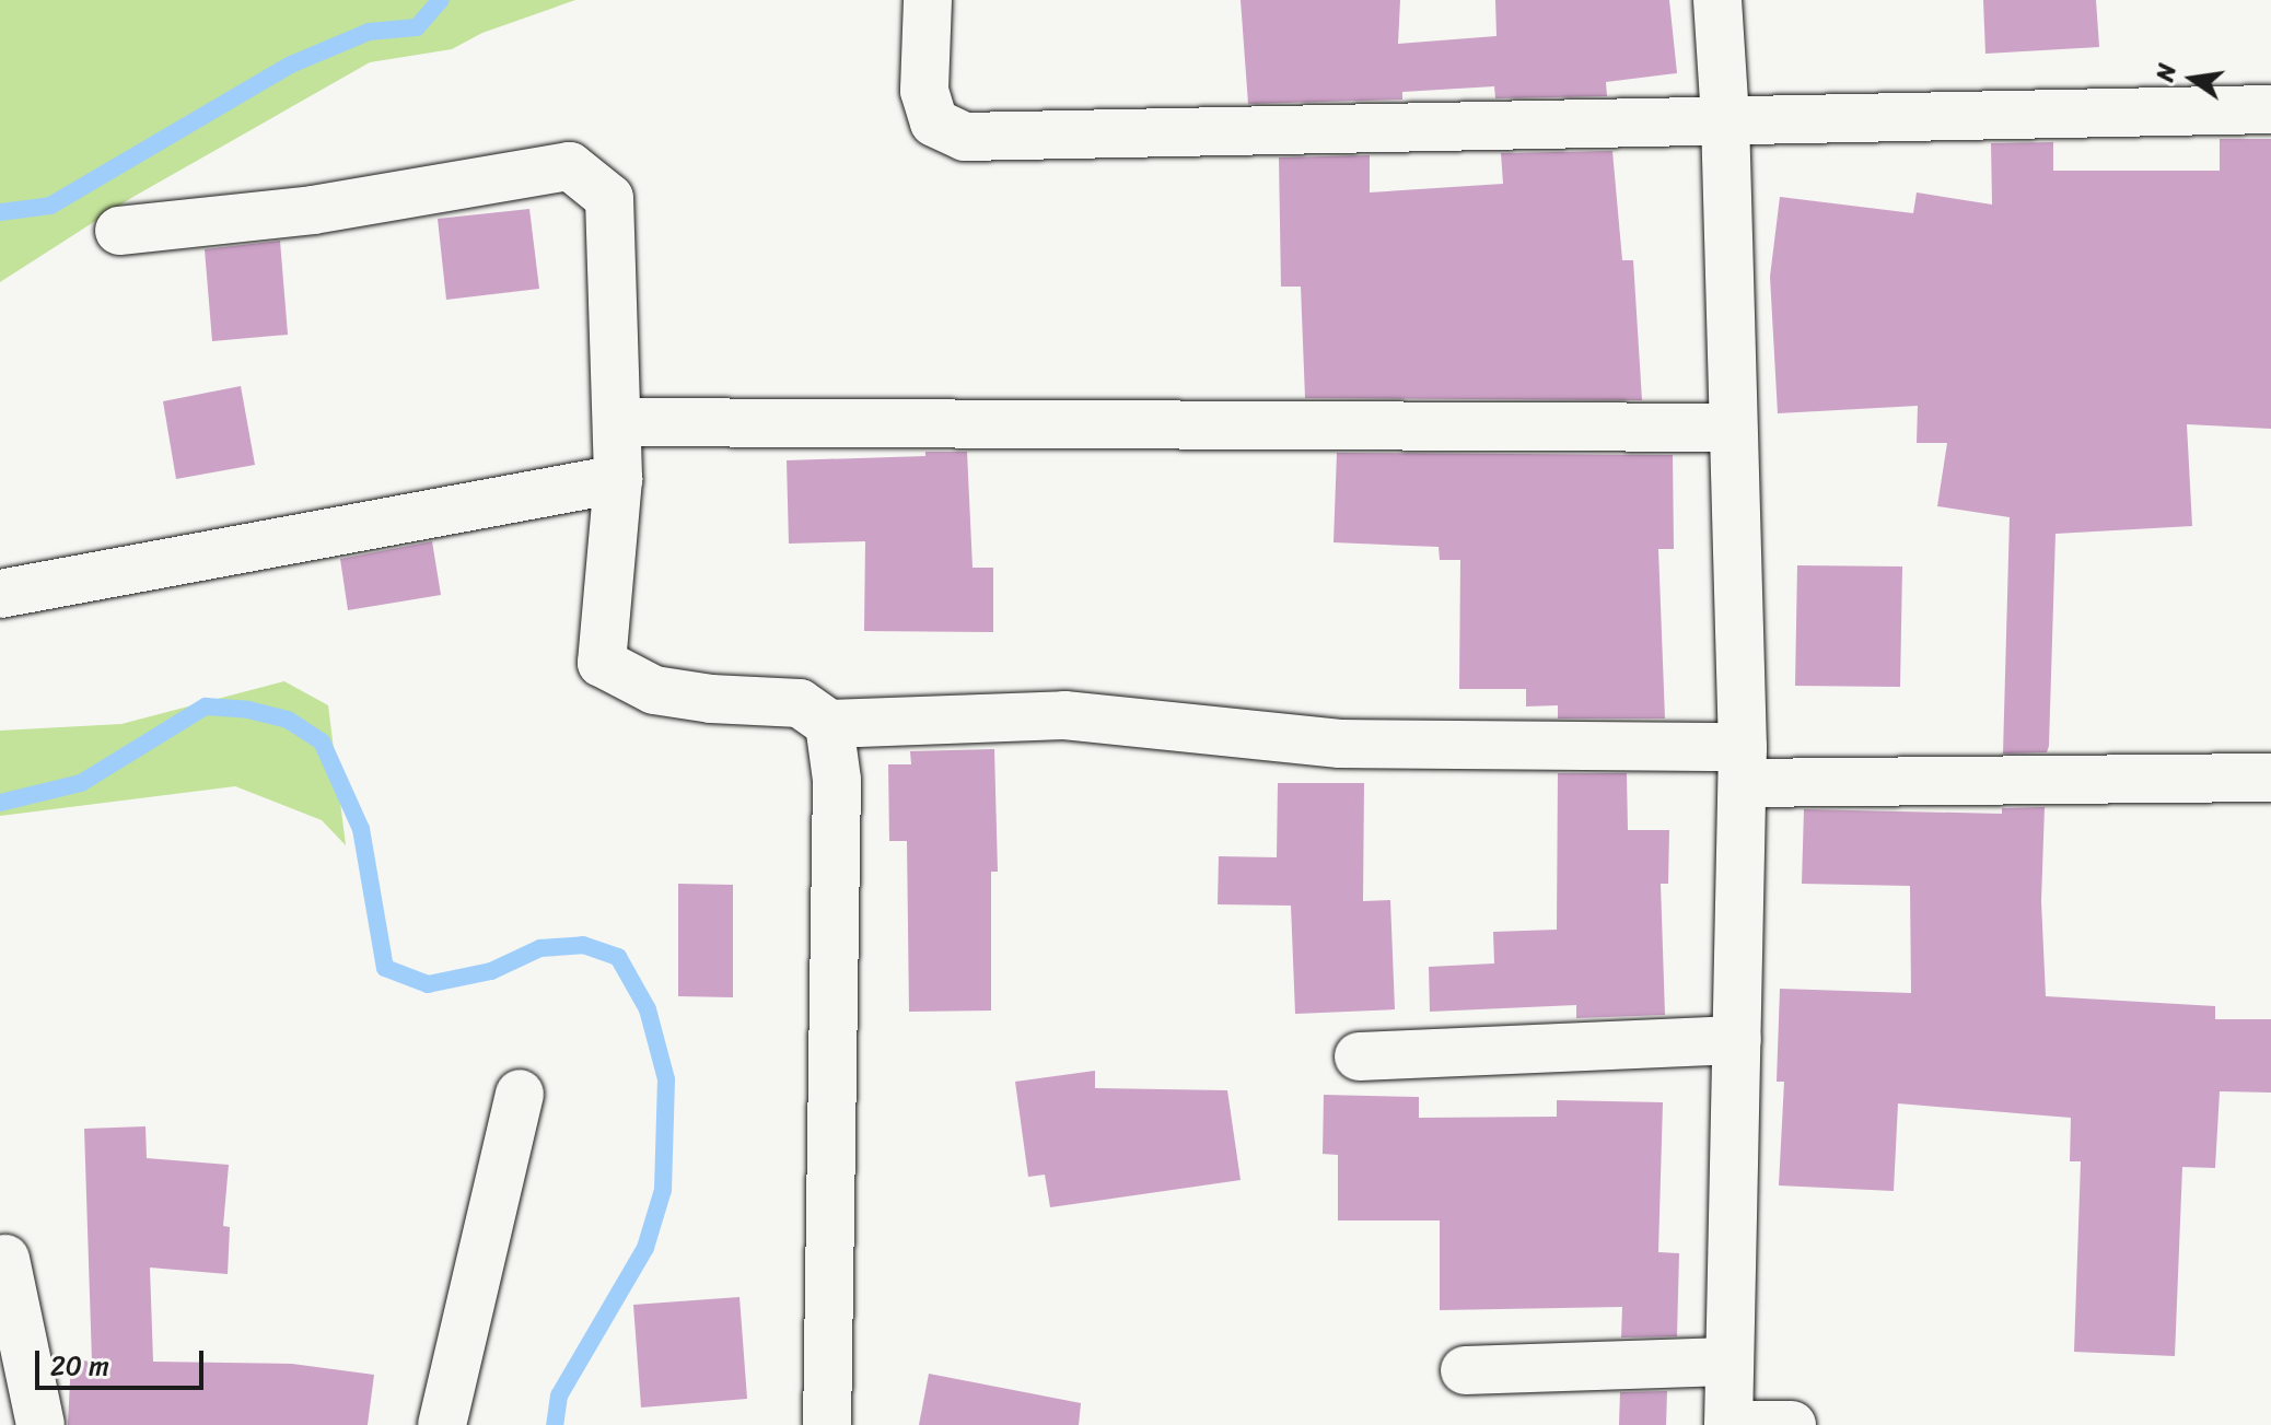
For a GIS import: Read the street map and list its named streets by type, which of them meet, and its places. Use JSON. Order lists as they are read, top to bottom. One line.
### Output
{"scale_bar":"20 m","north":"left"}
